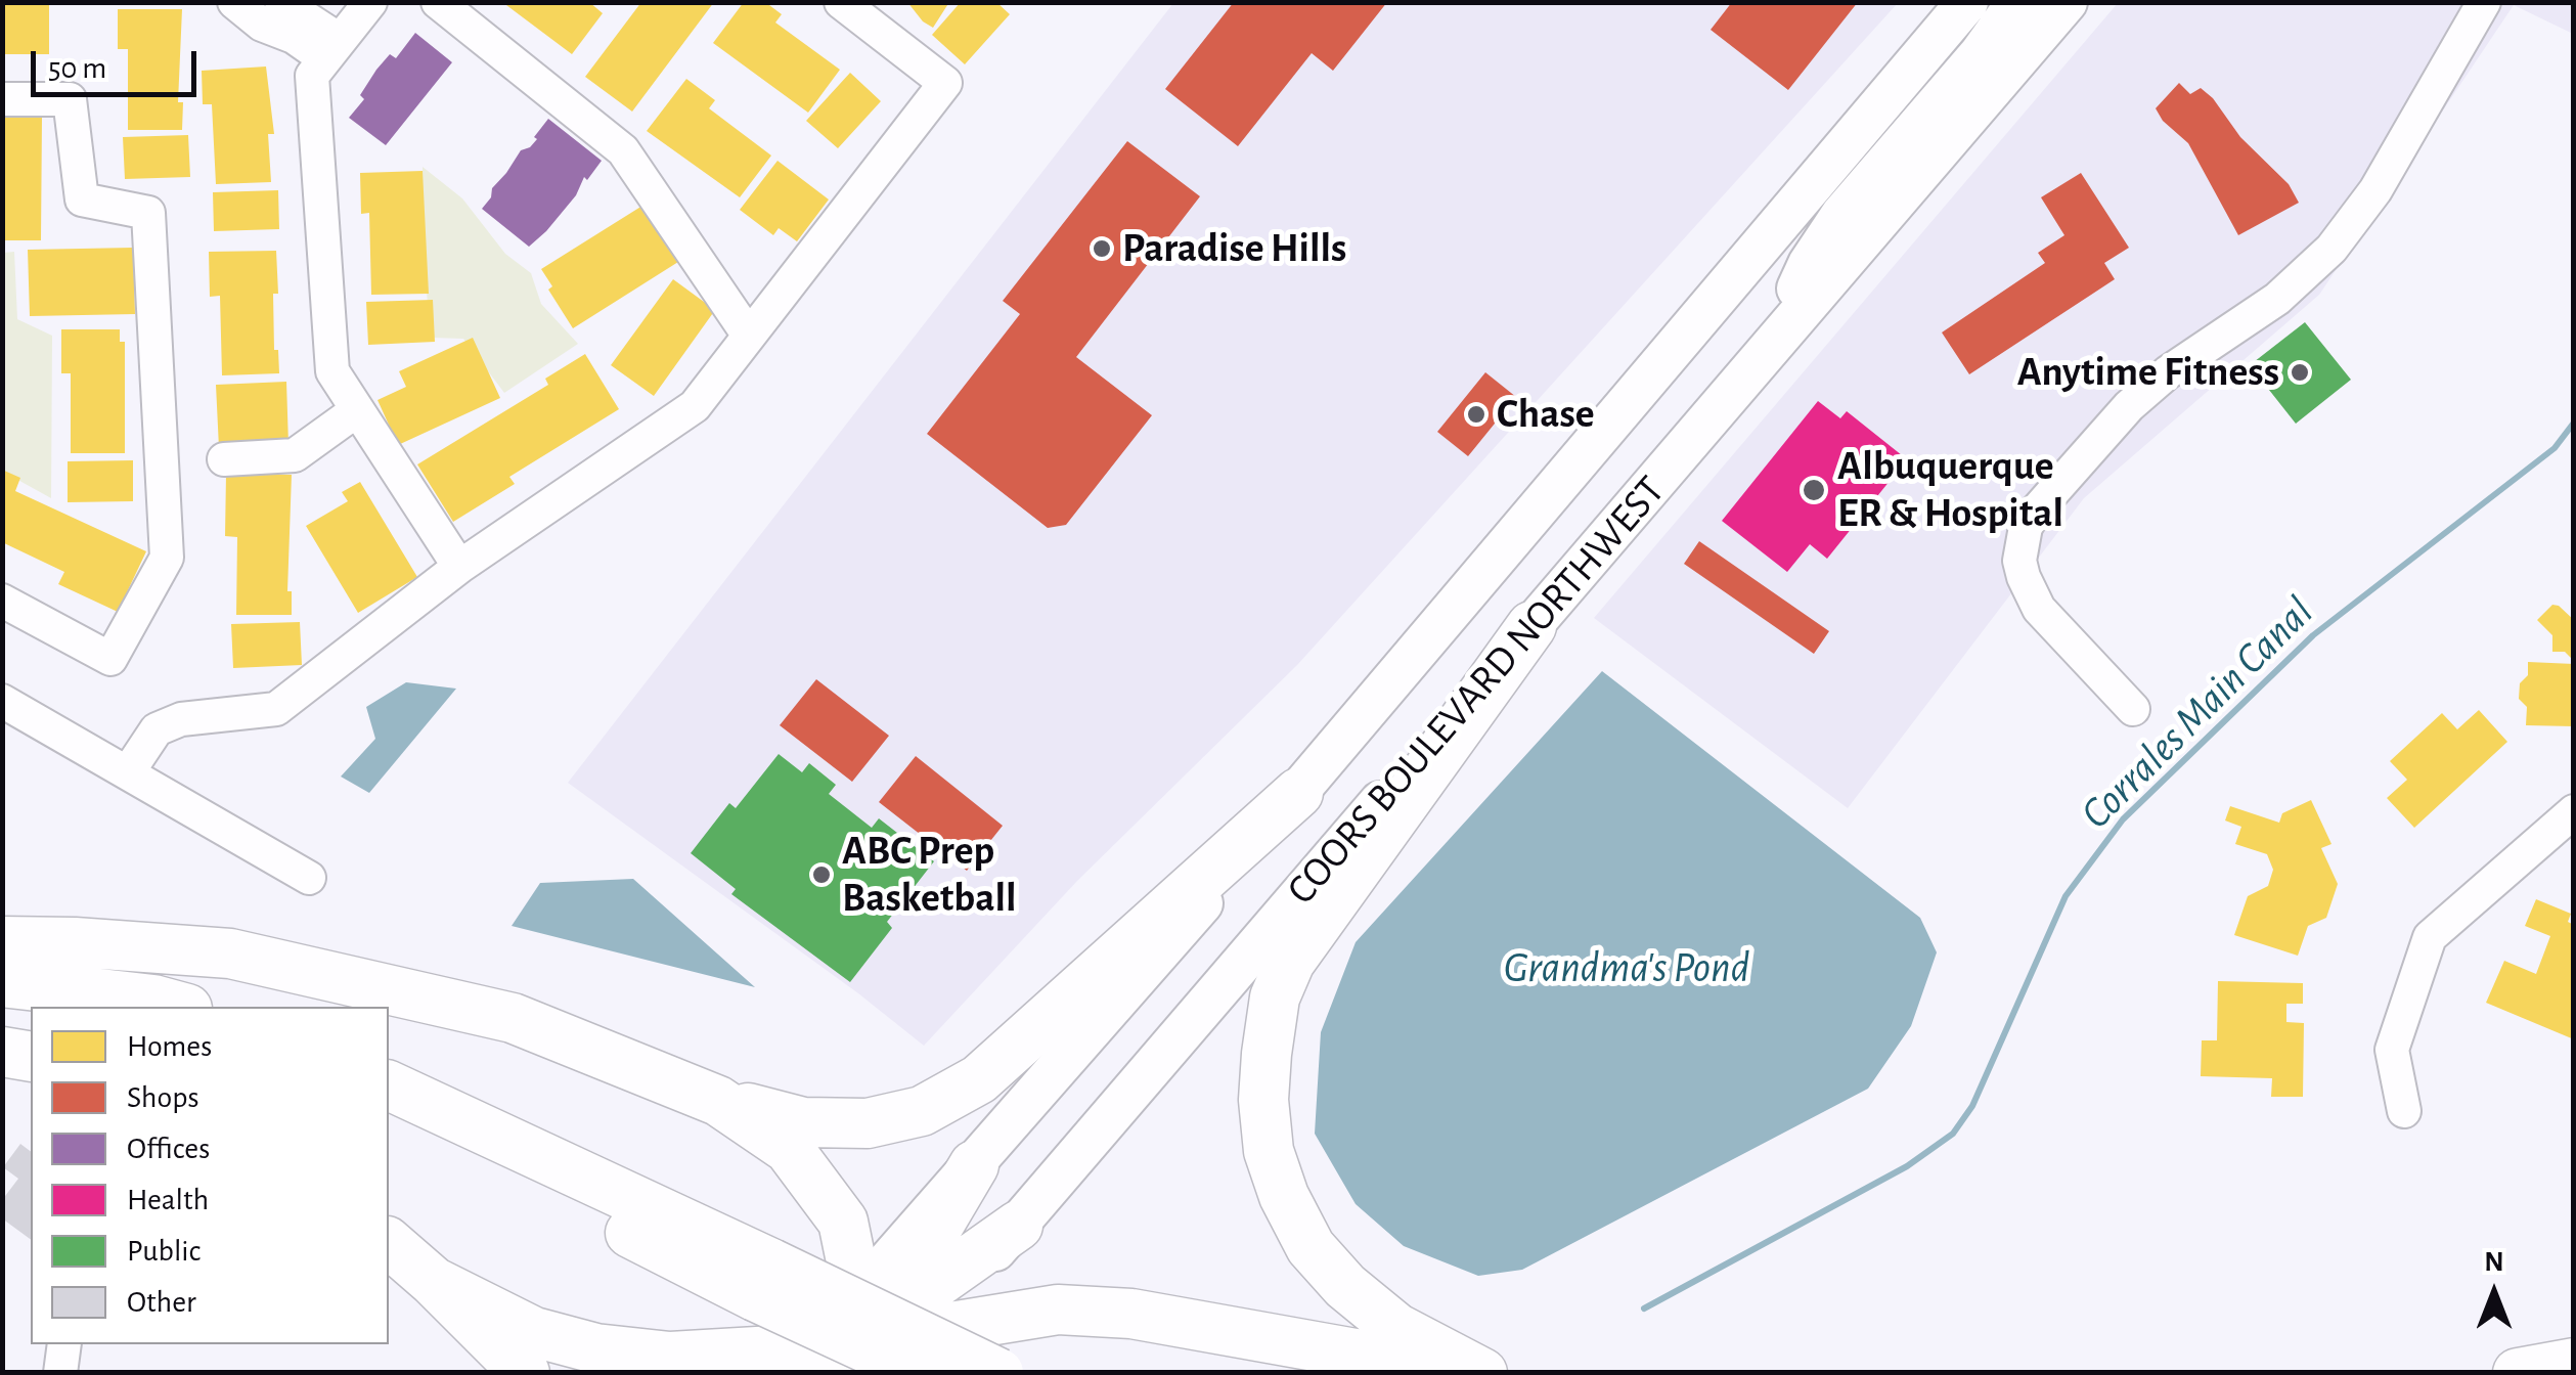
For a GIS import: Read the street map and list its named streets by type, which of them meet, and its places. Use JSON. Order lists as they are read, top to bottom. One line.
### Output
{"streets":{"main road":["COORS BOULEVARD NORTHWEST"]},"water":["Corrales Main Canal","Grandma's Pond"],"places":["Paradise Hills","Anytime Fitness","Chase","Albuquerque ER & Hospital","ABC Prep Basketball"],"legend":["Homes","Shops","Offices","Health","Public","Other"],"scale_bar":"50 m","north":"top"}
